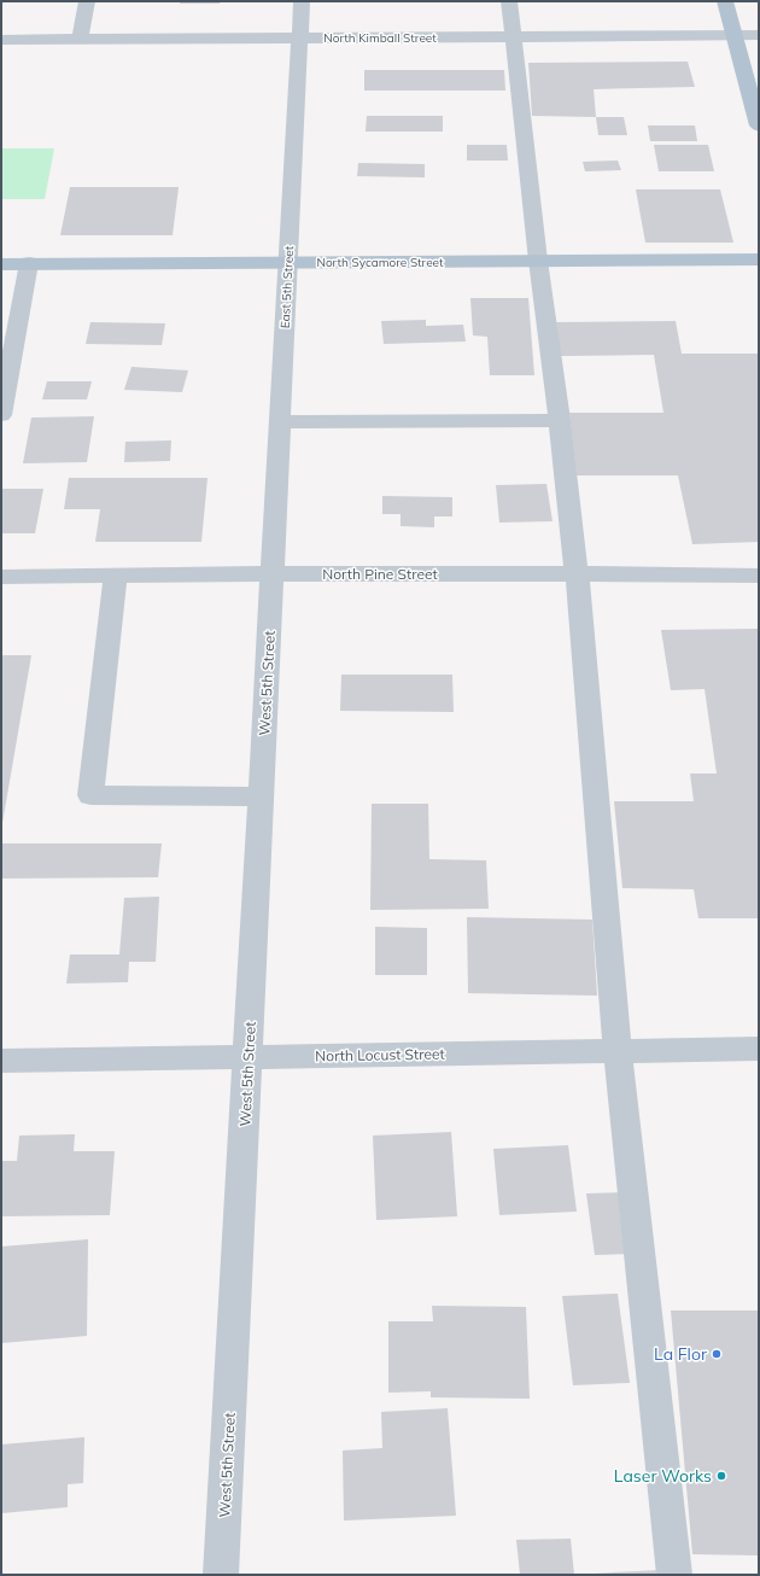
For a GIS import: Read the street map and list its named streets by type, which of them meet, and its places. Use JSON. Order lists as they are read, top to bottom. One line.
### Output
{"streets":{"main road":["North Sycamore Street"],"street":["North Kimball Street","East 5th Street","North Pine Street","West 5th Street","North Locust Street"]},"crossings":[["North Kimball Street","East 5th Street"],["North Sycamore Street","East 5th Street"],["East 5th Street","North Pine Street"],["East 5th Street","West 5th Street"],["North Pine Street","West 5th Street"],["West 5th Street","North Locust Street"]],"places":["La Flor","Laser Works"]}
